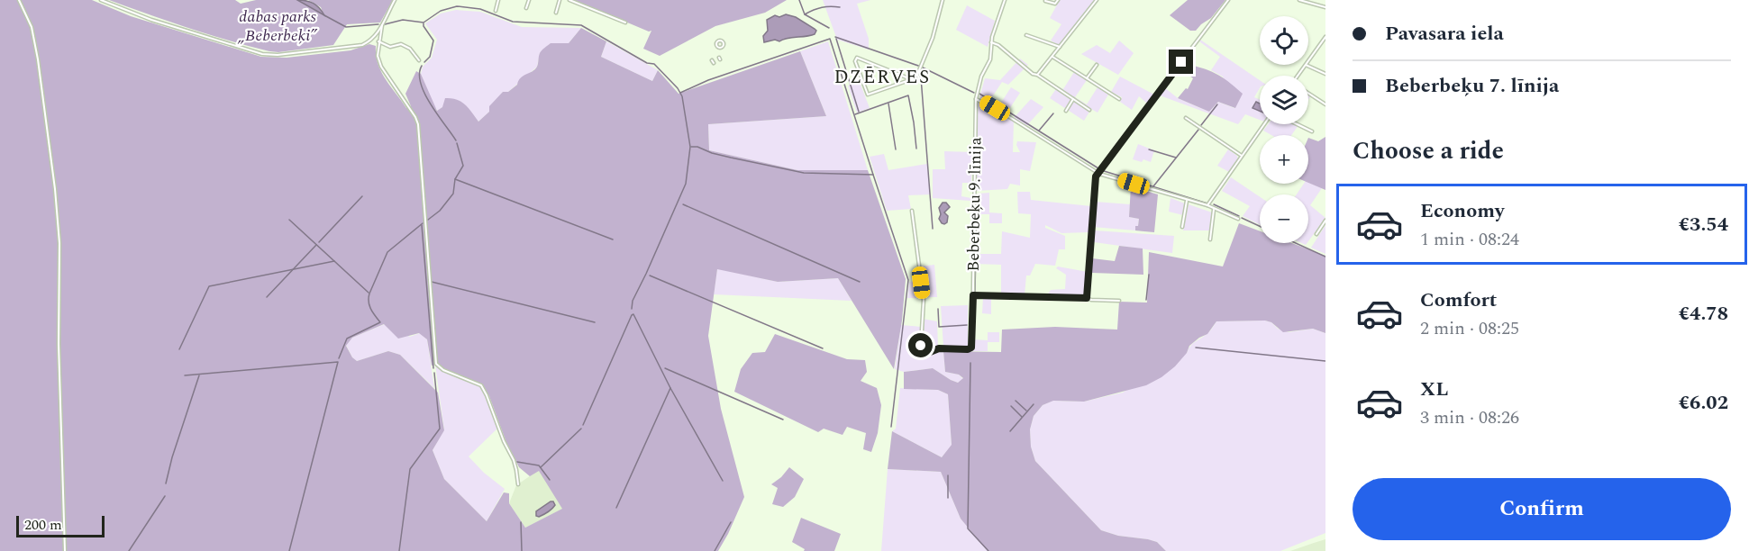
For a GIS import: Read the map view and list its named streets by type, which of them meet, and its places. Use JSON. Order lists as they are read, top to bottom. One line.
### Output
{"streets":{"street":["Beberbeķu 9. līnija"]},"districts":["DZĒRVES"],"parks":["dabas parks „Beberbeķi”"],"scale_bar":"200 m","page":{"banner":["Pavasara iela","Beberbeķu 7. līnija"],"map_buttons":["+","−"],"heading":"Choose a ride","list":[{"name":"Economy","note":"1 min · 08:24","value":"€3.54"},{"name":"Comfort","note":"2 min · 08:25","value":"€4.78"},{"name":"XL","note":"3 min · 08:26","value":"€6.02"}],"buttons":"Confirm","scale":"200 m"}}
